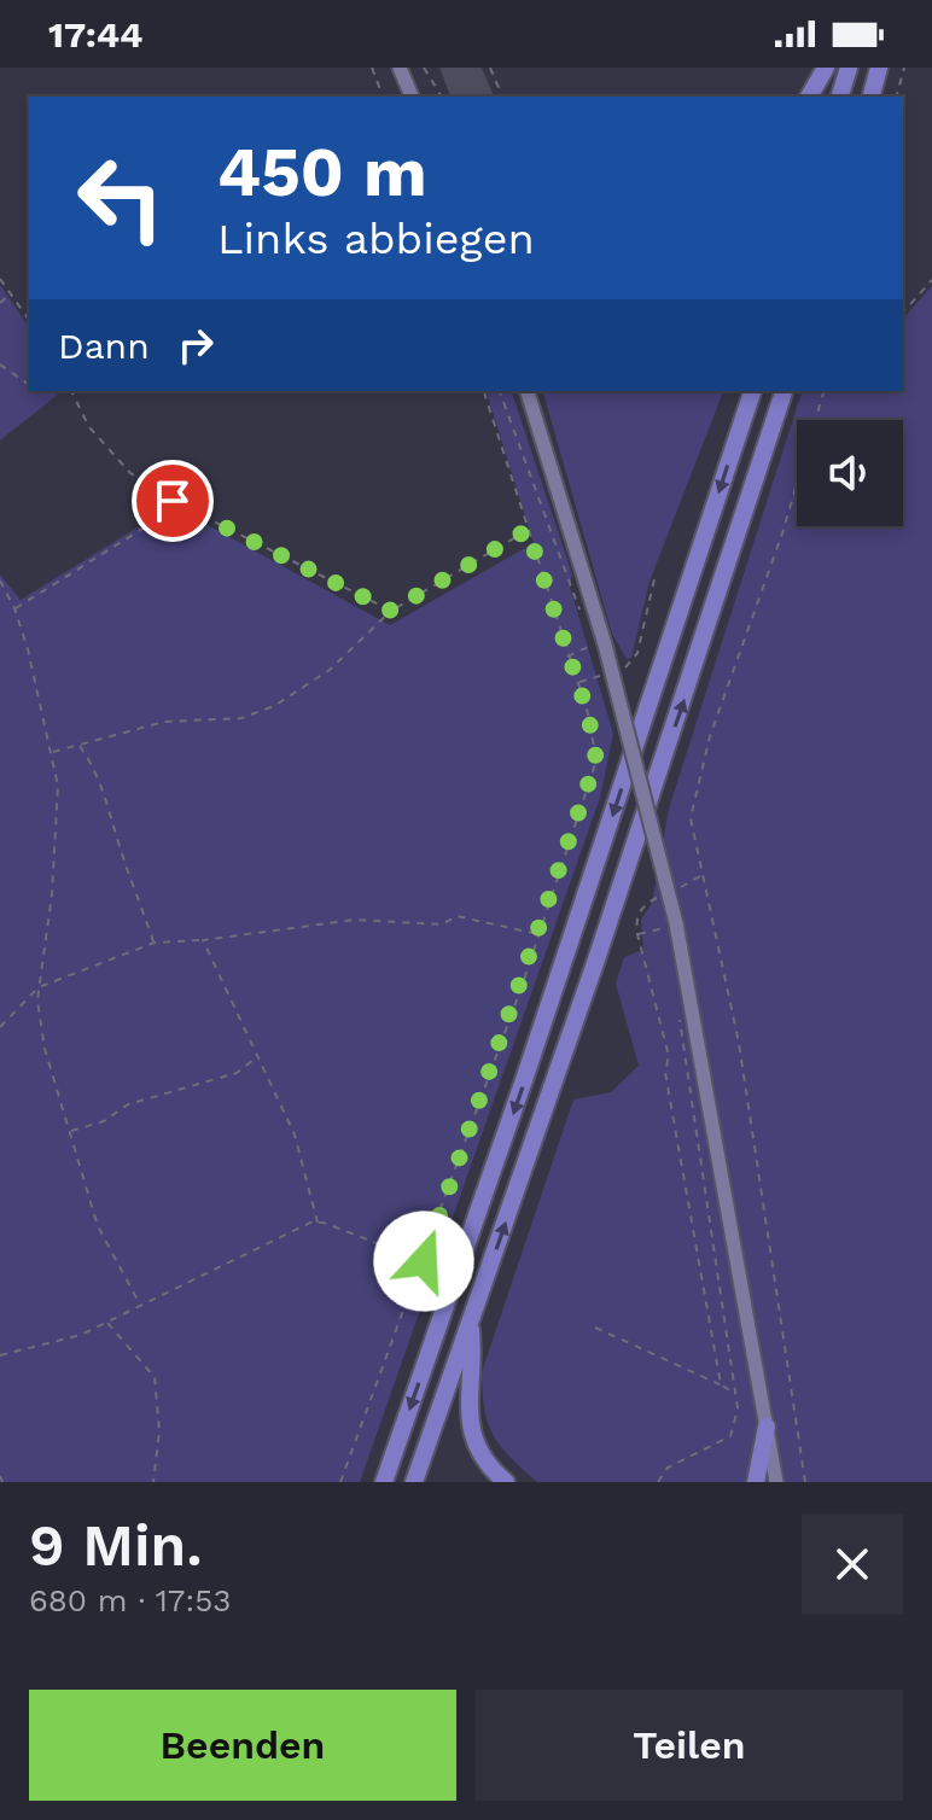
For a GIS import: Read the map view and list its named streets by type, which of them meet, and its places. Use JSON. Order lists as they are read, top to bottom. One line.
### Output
{"page":{"status":"17:44","turn":["450 m","Links abbiegen"],"then":"Dann","heading":["9 Min.","680 m · 17:53"],"buttons":["Beenden","Teilen"]}}
